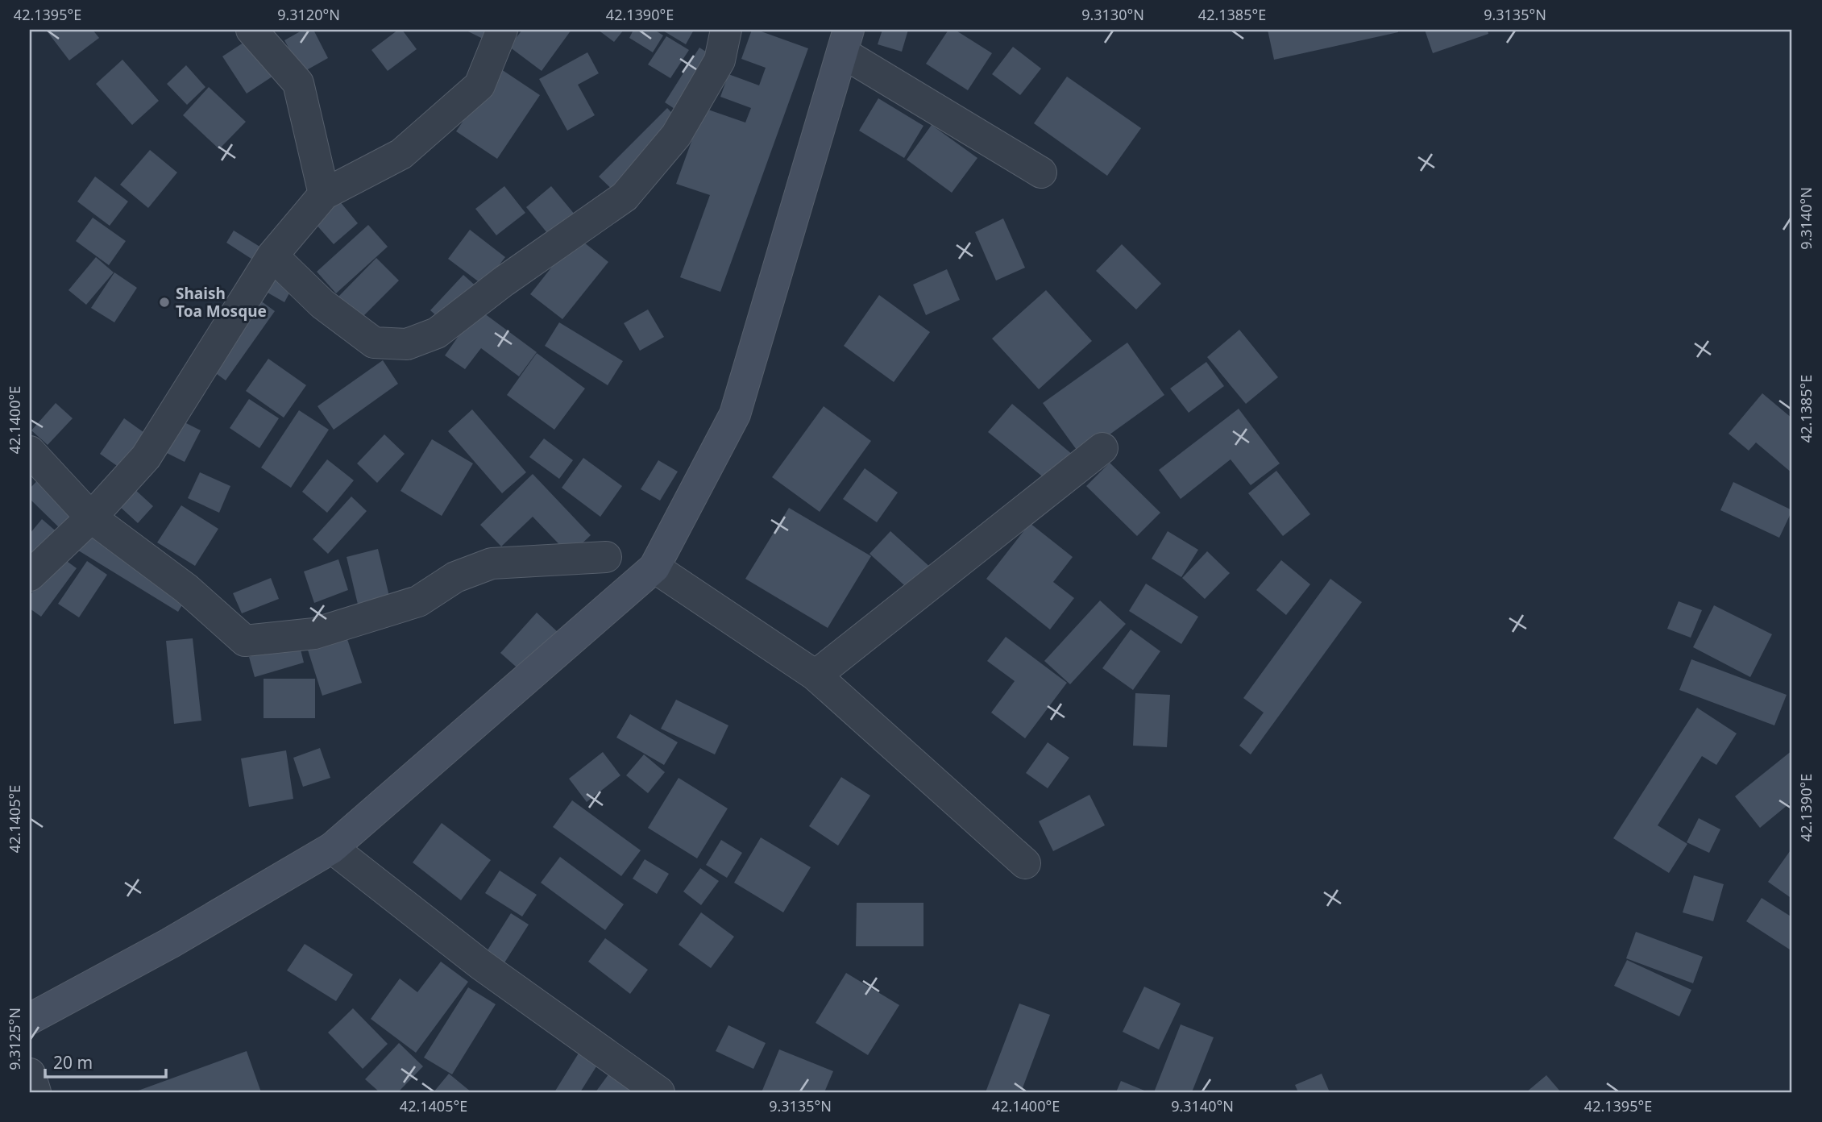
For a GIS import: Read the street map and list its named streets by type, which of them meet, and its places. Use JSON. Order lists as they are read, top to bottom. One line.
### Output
{"places":["Shaish Toa Mosque"],"scale_bar":"20 m","coordinates":["42.1395°E","9.3120°N","42.1390°E","9.3130°N","42.1385°E","9.3135°N","9.3140°N","42.1400°E","42.1405°E","9.3125°N"]}
